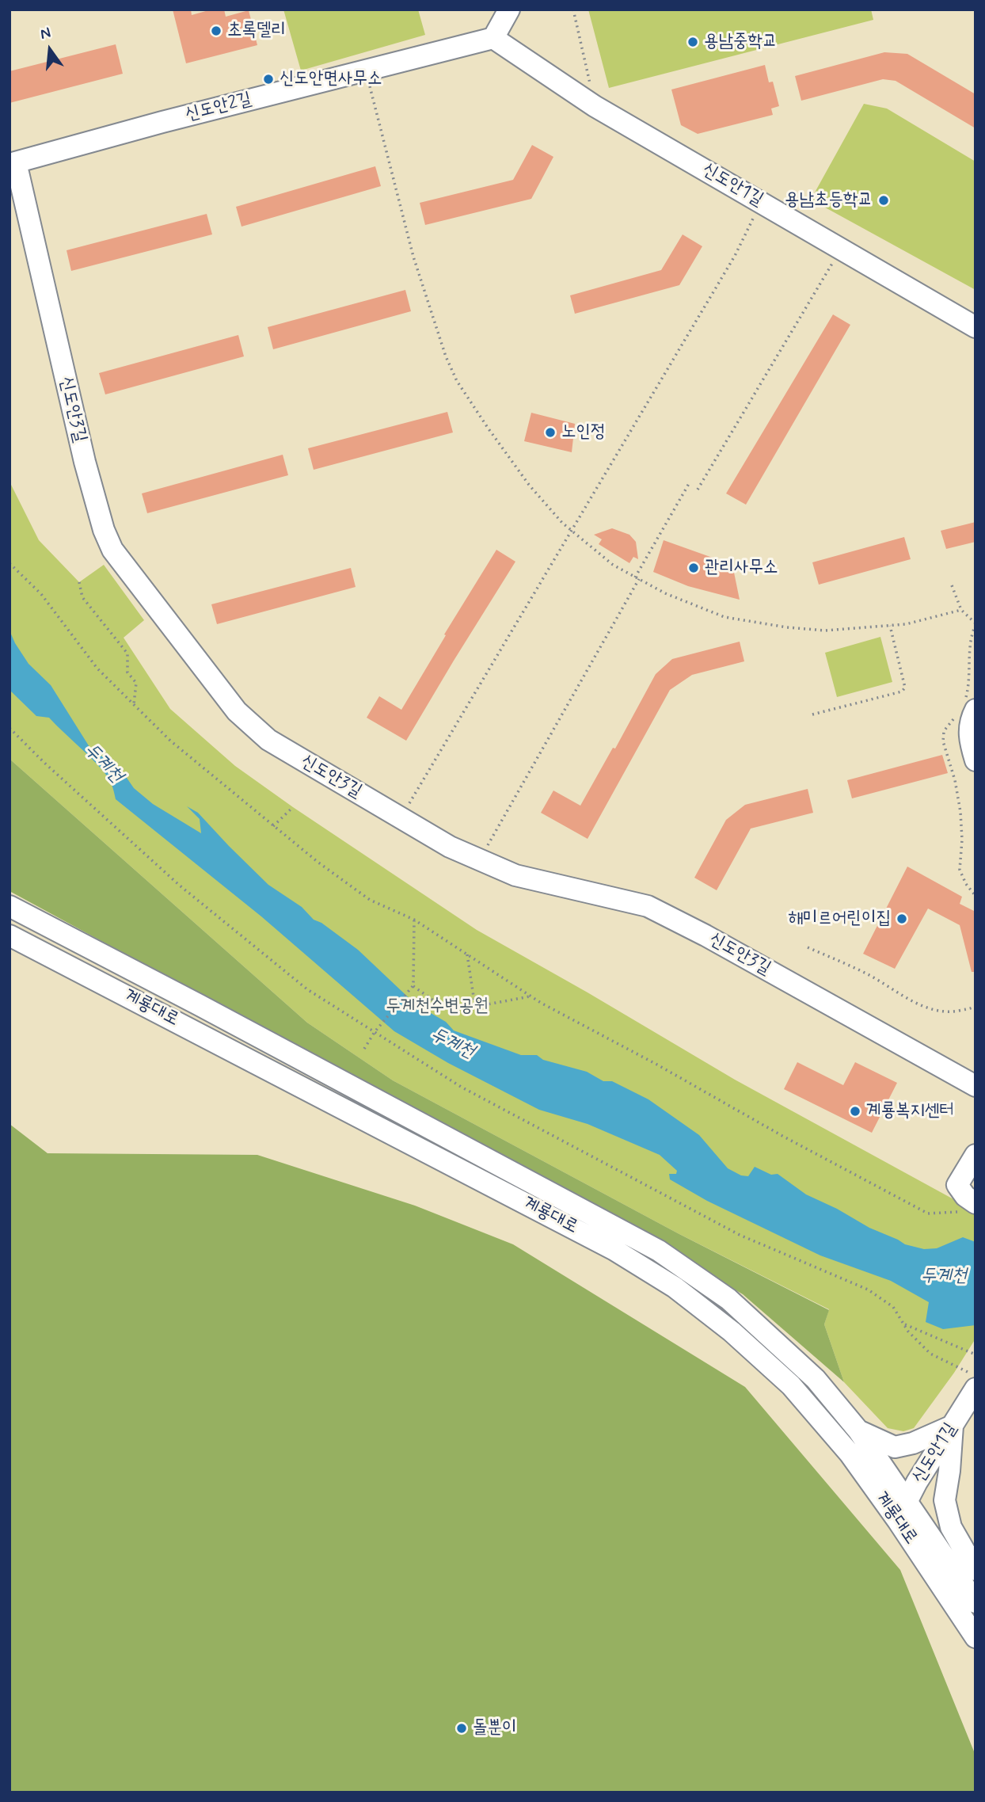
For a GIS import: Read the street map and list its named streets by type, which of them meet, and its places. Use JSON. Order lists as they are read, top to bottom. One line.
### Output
{"streets":{"street":["신도안2길","신도안1길","신도안3길","계룡대로"]},"crossings":[["신도안2길","신도안1길"],["신도안2길","신도안3길"],["신도안1길","계룡대로"]],"water":["두계천"],"parks":["두계천수변공원"],"places":["초록델리","용남중학교","신도안면사무소","용남초등학교","노인정","관리사무소","해미르어린이집","계룡복지센터","돌뿐이"],"north":"top"}
